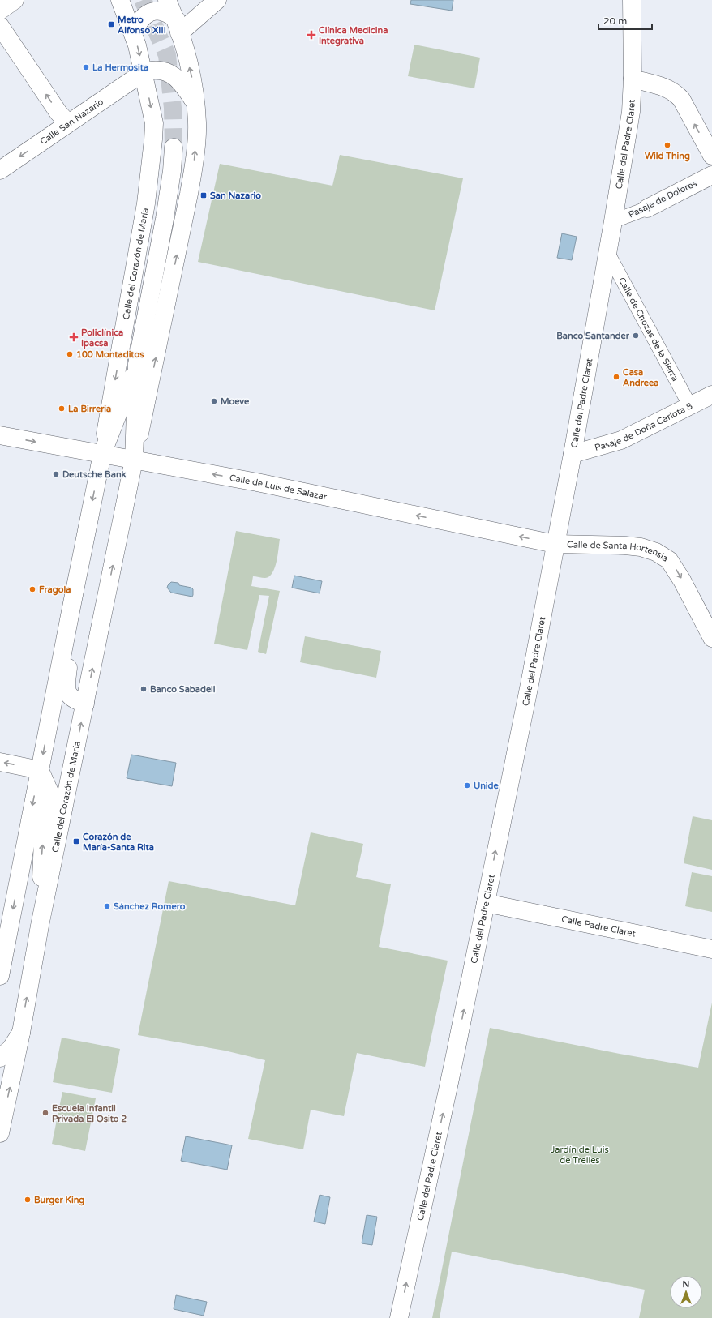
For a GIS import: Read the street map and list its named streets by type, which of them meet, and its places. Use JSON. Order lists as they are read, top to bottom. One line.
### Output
{"streets":{"street":["Calle San Nazario","Calle del Padre Claret","Pasaje de Dolores","Calle del Corazón de María","Calle de Chozas de la Sierra","Pasaje de Doña Carlota 8","Calle de Luis de Salazar","Calle de Santa Hortensia","Calle Padre Claret"]},"crossings":[["Calle San Nazario","Calle del Corazón de María"],["Calle del Padre Claret","Pasaje de Dolores"],["Calle del Padre Claret","Calle de Chozas de la Sierra"],["Calle del Padre Claret","Pasaje de Doña Carlota 8"],["Calle del Padre Claret","Calle de Luis de Salazar"],["Calle del Padre Claret","Calle de Santa Hortensia"],["Calle del Padre Claret","Calle Padre Claret"],["Calle del Corazón de María","Calle de Luis de Salazar"],["Calle de Chozas de la Sierra","Pasaje de Doña Carlota 8"],["Calle de Luis de Salazar","Calle de Santa Hortensia"]],"one_way":["Calle San Nazario","Calle del Padre Claret","Calle de Santa Hortensia"],"parks":["Jardín de Luis de Trelles"],"places":{"transit":["Metro Alfonso XIII","San Nazario","Corazón de María-Santa Rita"],"health":["Clínica Medicina Integrativa","Policlínica Ipacsa"],"other":["La Hermosita","Wild Thing","Banco Santander","100 Montaditos","Casa Andreea","Moeve","La Birreria","Deutsche Bank","Fragola","Banco Sabadell","Unide","Sánchez Romero","Escuela Infantil Privada El Osito 2","Burger King"]},"scale_bar":"20 m","north":"top"}
